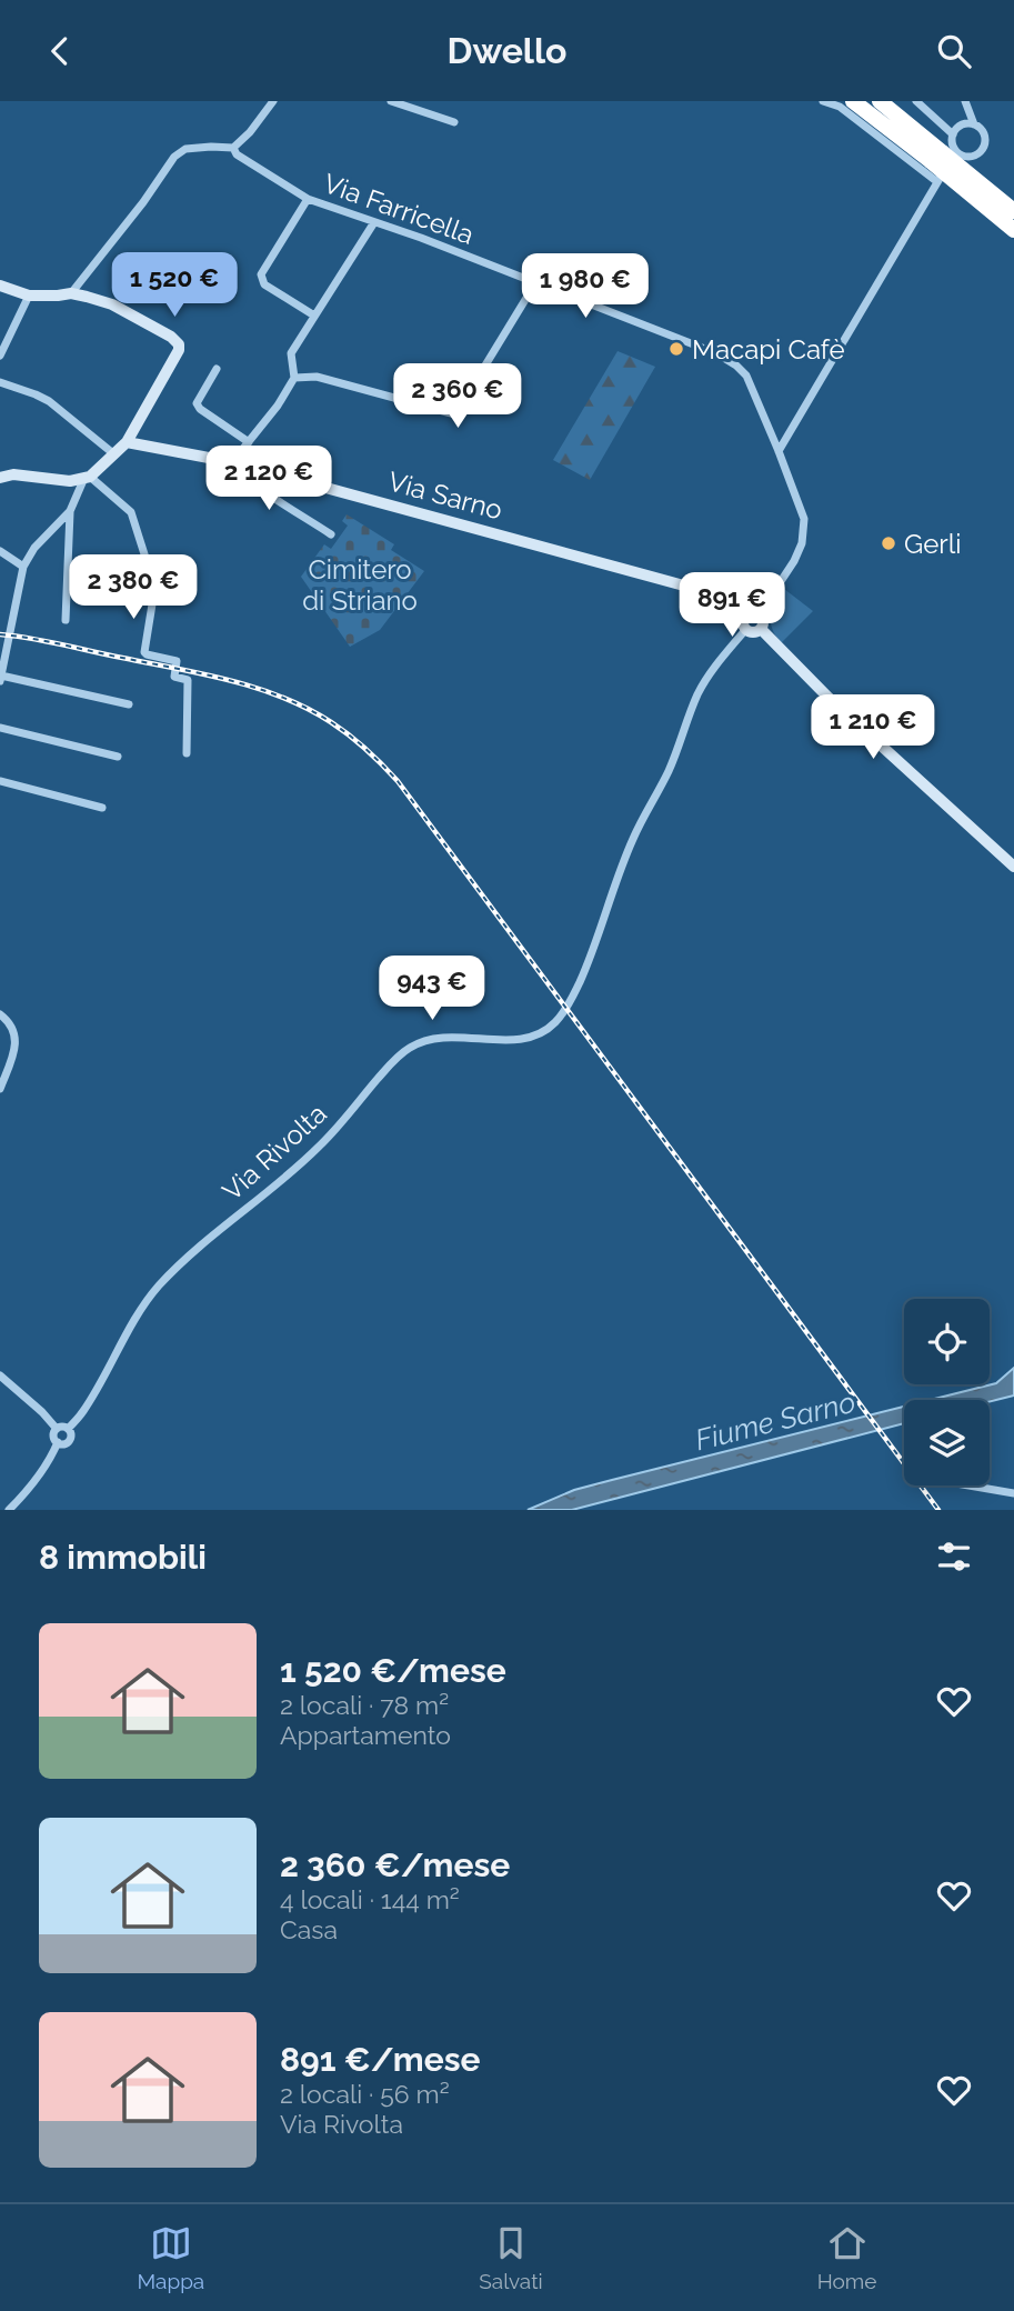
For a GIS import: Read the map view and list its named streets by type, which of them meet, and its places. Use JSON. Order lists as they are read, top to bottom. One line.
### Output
{"streets":{"main road":["Via Sarno"],"street":["Via Farricella","Via Rivolta"]},"crossings":[["Via Farricella","Via Sarno"],["Via Farricella","Via Rivolta"],["Via Sarno","Via Rivolta"]],"water":["Fiume Sarno"],"parks":["Cimitero di Striano"],"places":["Macapi Cafè","Gerli"],"page":{"header":"Dwello","price":["1 520 €","1 980 €","2 360 €","2 120 €","2 380 €","891 €","1 210 €","943 €"],"heading":"8 immobili","list":[{"name":"1 520 €/mese","note":"2 locali · 78 m² · Appartamento"},{"name":"2 360 €/mese","note":"4 locali · 144 m² · Casa"},{"name":"891 €/mese","note":"2 locali · 56 m² · Via Rivolta"}],"tabs":["Mappa","Salvati","Home"]}}
